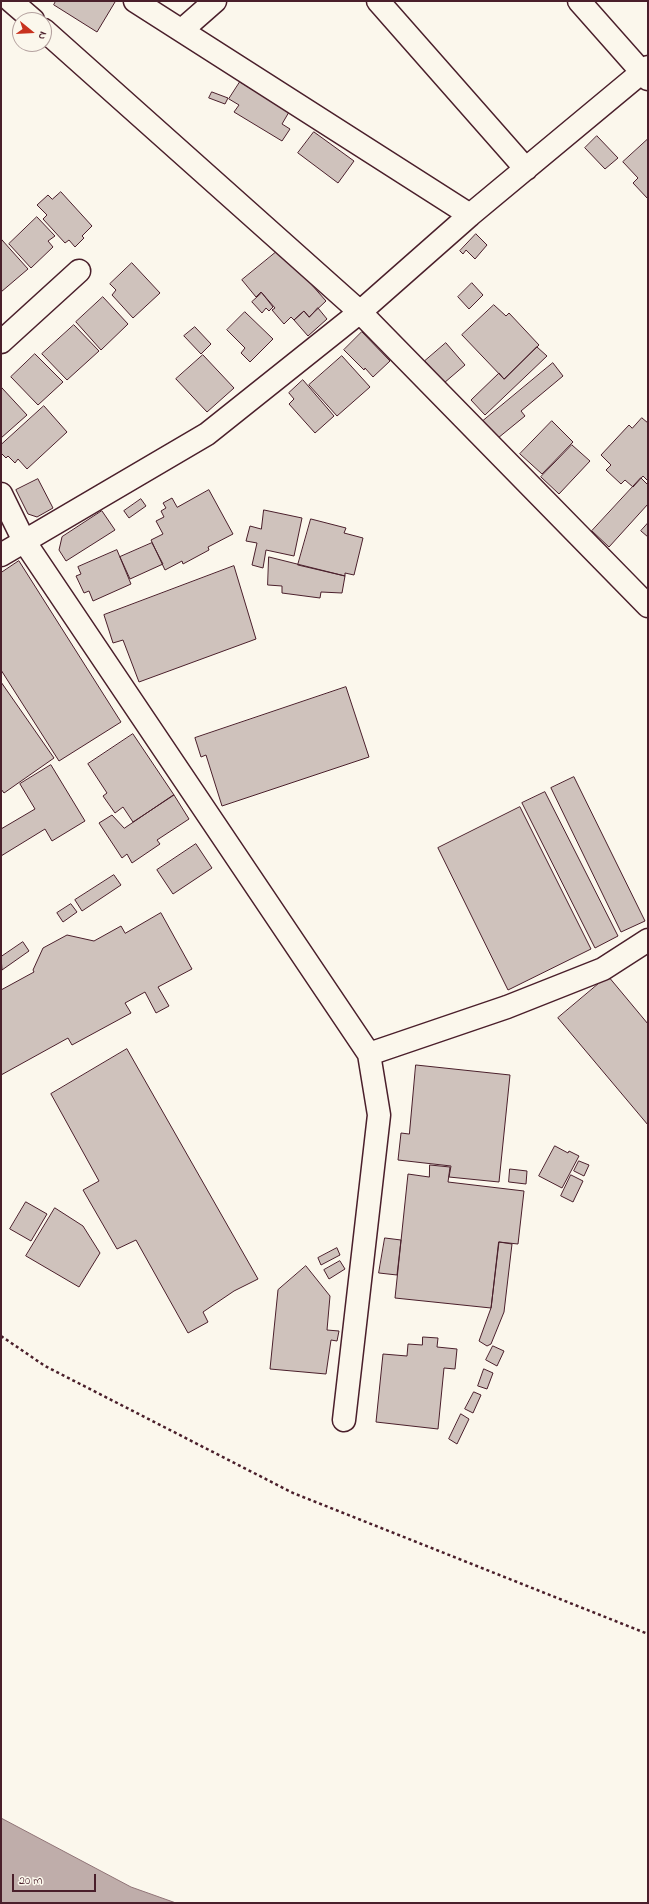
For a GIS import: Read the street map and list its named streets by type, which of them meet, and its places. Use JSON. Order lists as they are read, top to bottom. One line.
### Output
{"scale_bar":"20 m","north":"right"}
